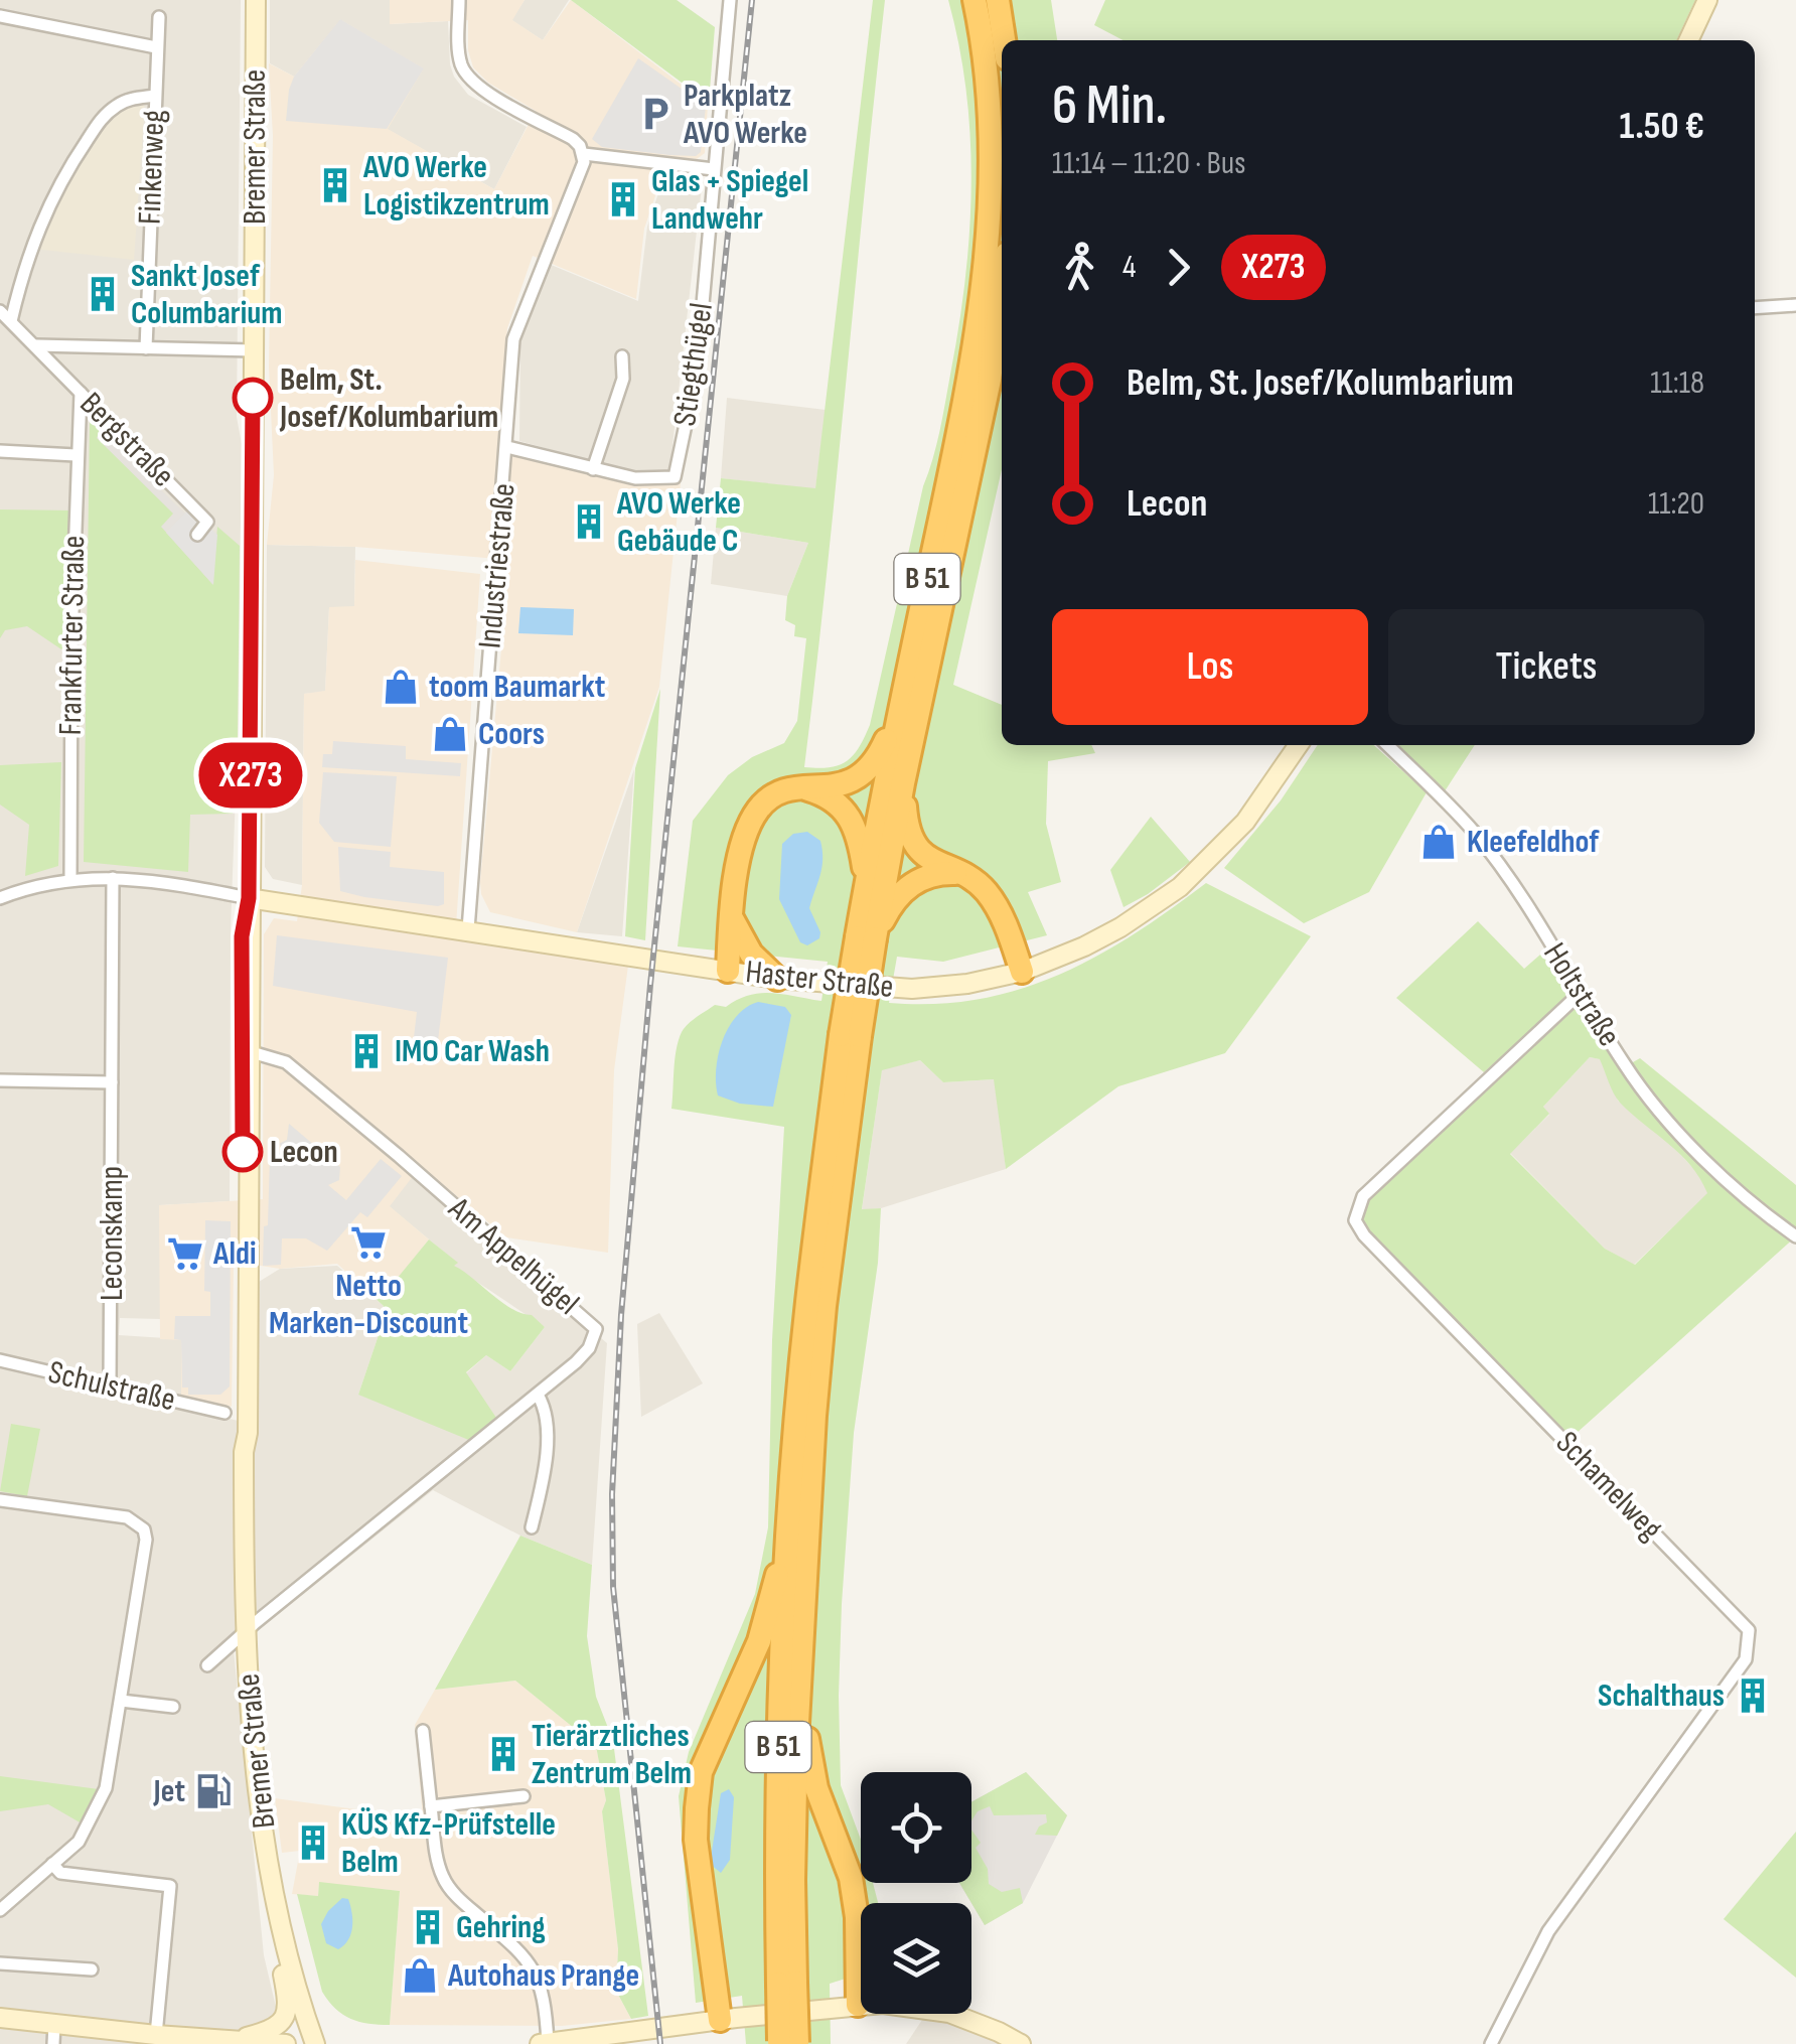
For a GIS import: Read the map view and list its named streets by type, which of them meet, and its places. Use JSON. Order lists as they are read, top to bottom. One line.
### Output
{"streets":{"highway":["B 51"],"street":["Bremer Straße","Finkenweg","Stiegthügel","Bergstraße","Industriestraße","Frankfurter Straße","Haster Straße","Holtstraße","Leconskamp","Am Appelhügel","Schulstraße","Schamelweg"]},"crossings":[["Bremer Straße","Bergstraße"],["Bremer Straße","Haster Straße"],["Bremer Straße","Am Appelhügel"],["Finkenweg","Bergstraße"],["Stiegthügel","Industriestraße"],["Bergstraße","Frankfurter Straße"],["Industriestraße","Haster Straße"],["Holtstraße","Schamelweg"],["Leconskamp","Schulstraße"]],"places":{"parking":["Parkplatz AVO Werke"],"building":["AVO Werke Logistikzentrum","Glas + Spiegel Landwehr","Sankt Josef Columbarium","AVO Werke Gebäude C","IMO Car Wash","Schalthaus","Tierärztliches Zentrum Belm","KÜS Kfz-Prüfstelle Belm","Gehring"],"other":["Belm, St. Josef/Kolumbarium","Lecon"],"shop":["toom Baumarkt","Coors","Kleefeldhof","Autohaus Prange"],"supermarket":["Netto Marken-Discount","Aldi"],"fuel station":["Jet"]},"lines":["bus line X273"],"page":{"on_map":"X273","heading":["6 Min.","11:14 – 11:20 · Bus","1.50 €"],"legs":["4","X273"],"list":[{"name":"Belm, St. Josef/Kolumbarium","value":"11:18"},{"name":"Lecon","value":"11:20"}],"buttons":["Los","Tickets"]}}
